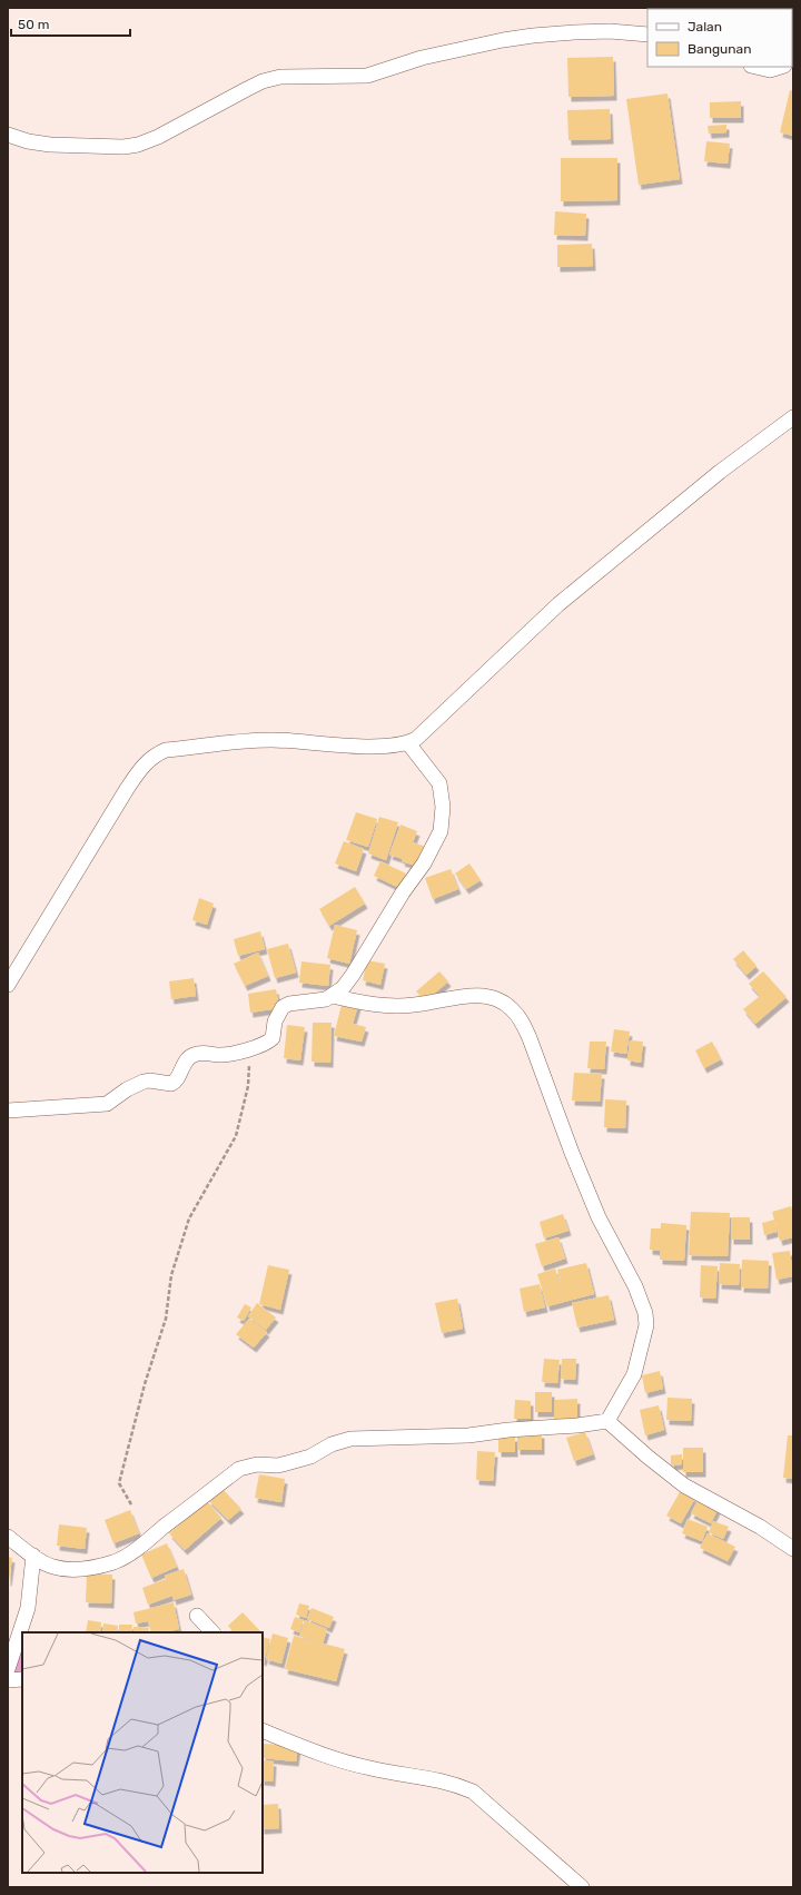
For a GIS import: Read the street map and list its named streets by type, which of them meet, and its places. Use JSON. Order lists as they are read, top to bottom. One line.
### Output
{"legend":["Jalan","Bangunan"],"scale_bar":"50 m"}
